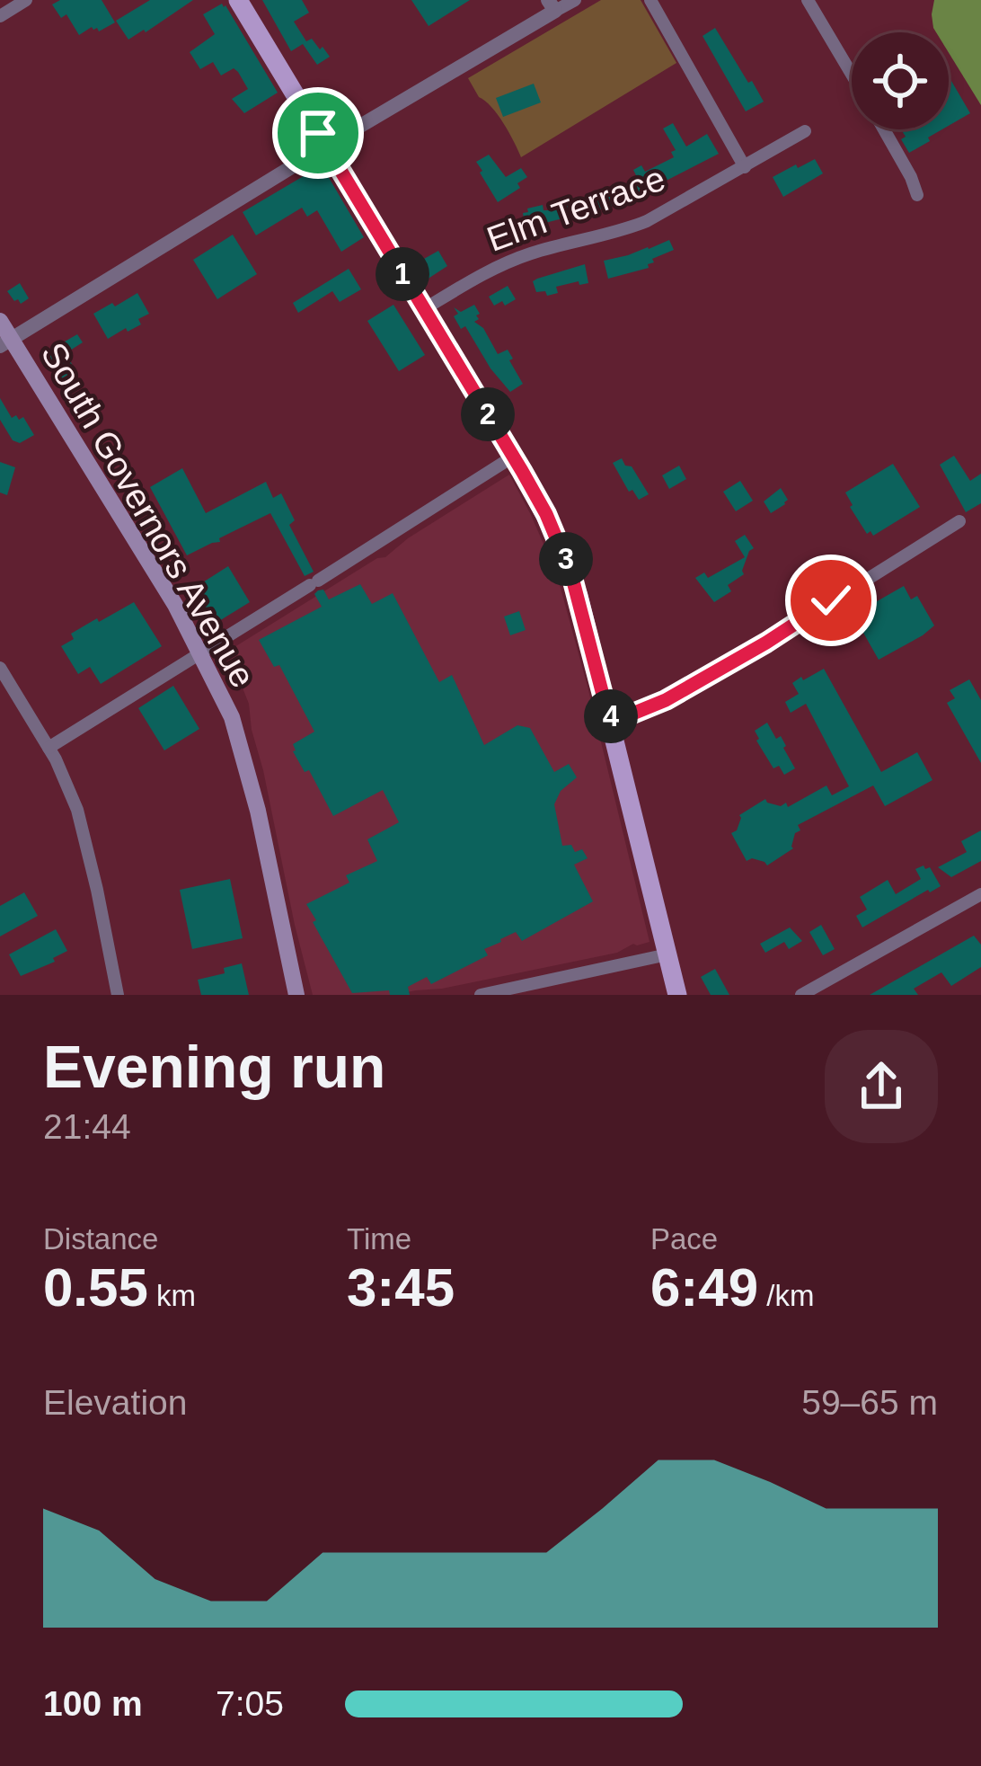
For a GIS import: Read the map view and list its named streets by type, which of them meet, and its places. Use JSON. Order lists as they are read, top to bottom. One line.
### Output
{"streets":{"main road":["South Governors Avenue"],"street":["Elm Terrace"]},"page":{"pins":["1","2","3","4"],"heading":["Evening run","21:44"],"stats":[["Distance","0.55 km"],["Time","3:45"],["Pace","6:49 /km"]],"chart":["Elevation","59–65 m"],"list":[{"name":"100 m","note":"7:05"}]}}
